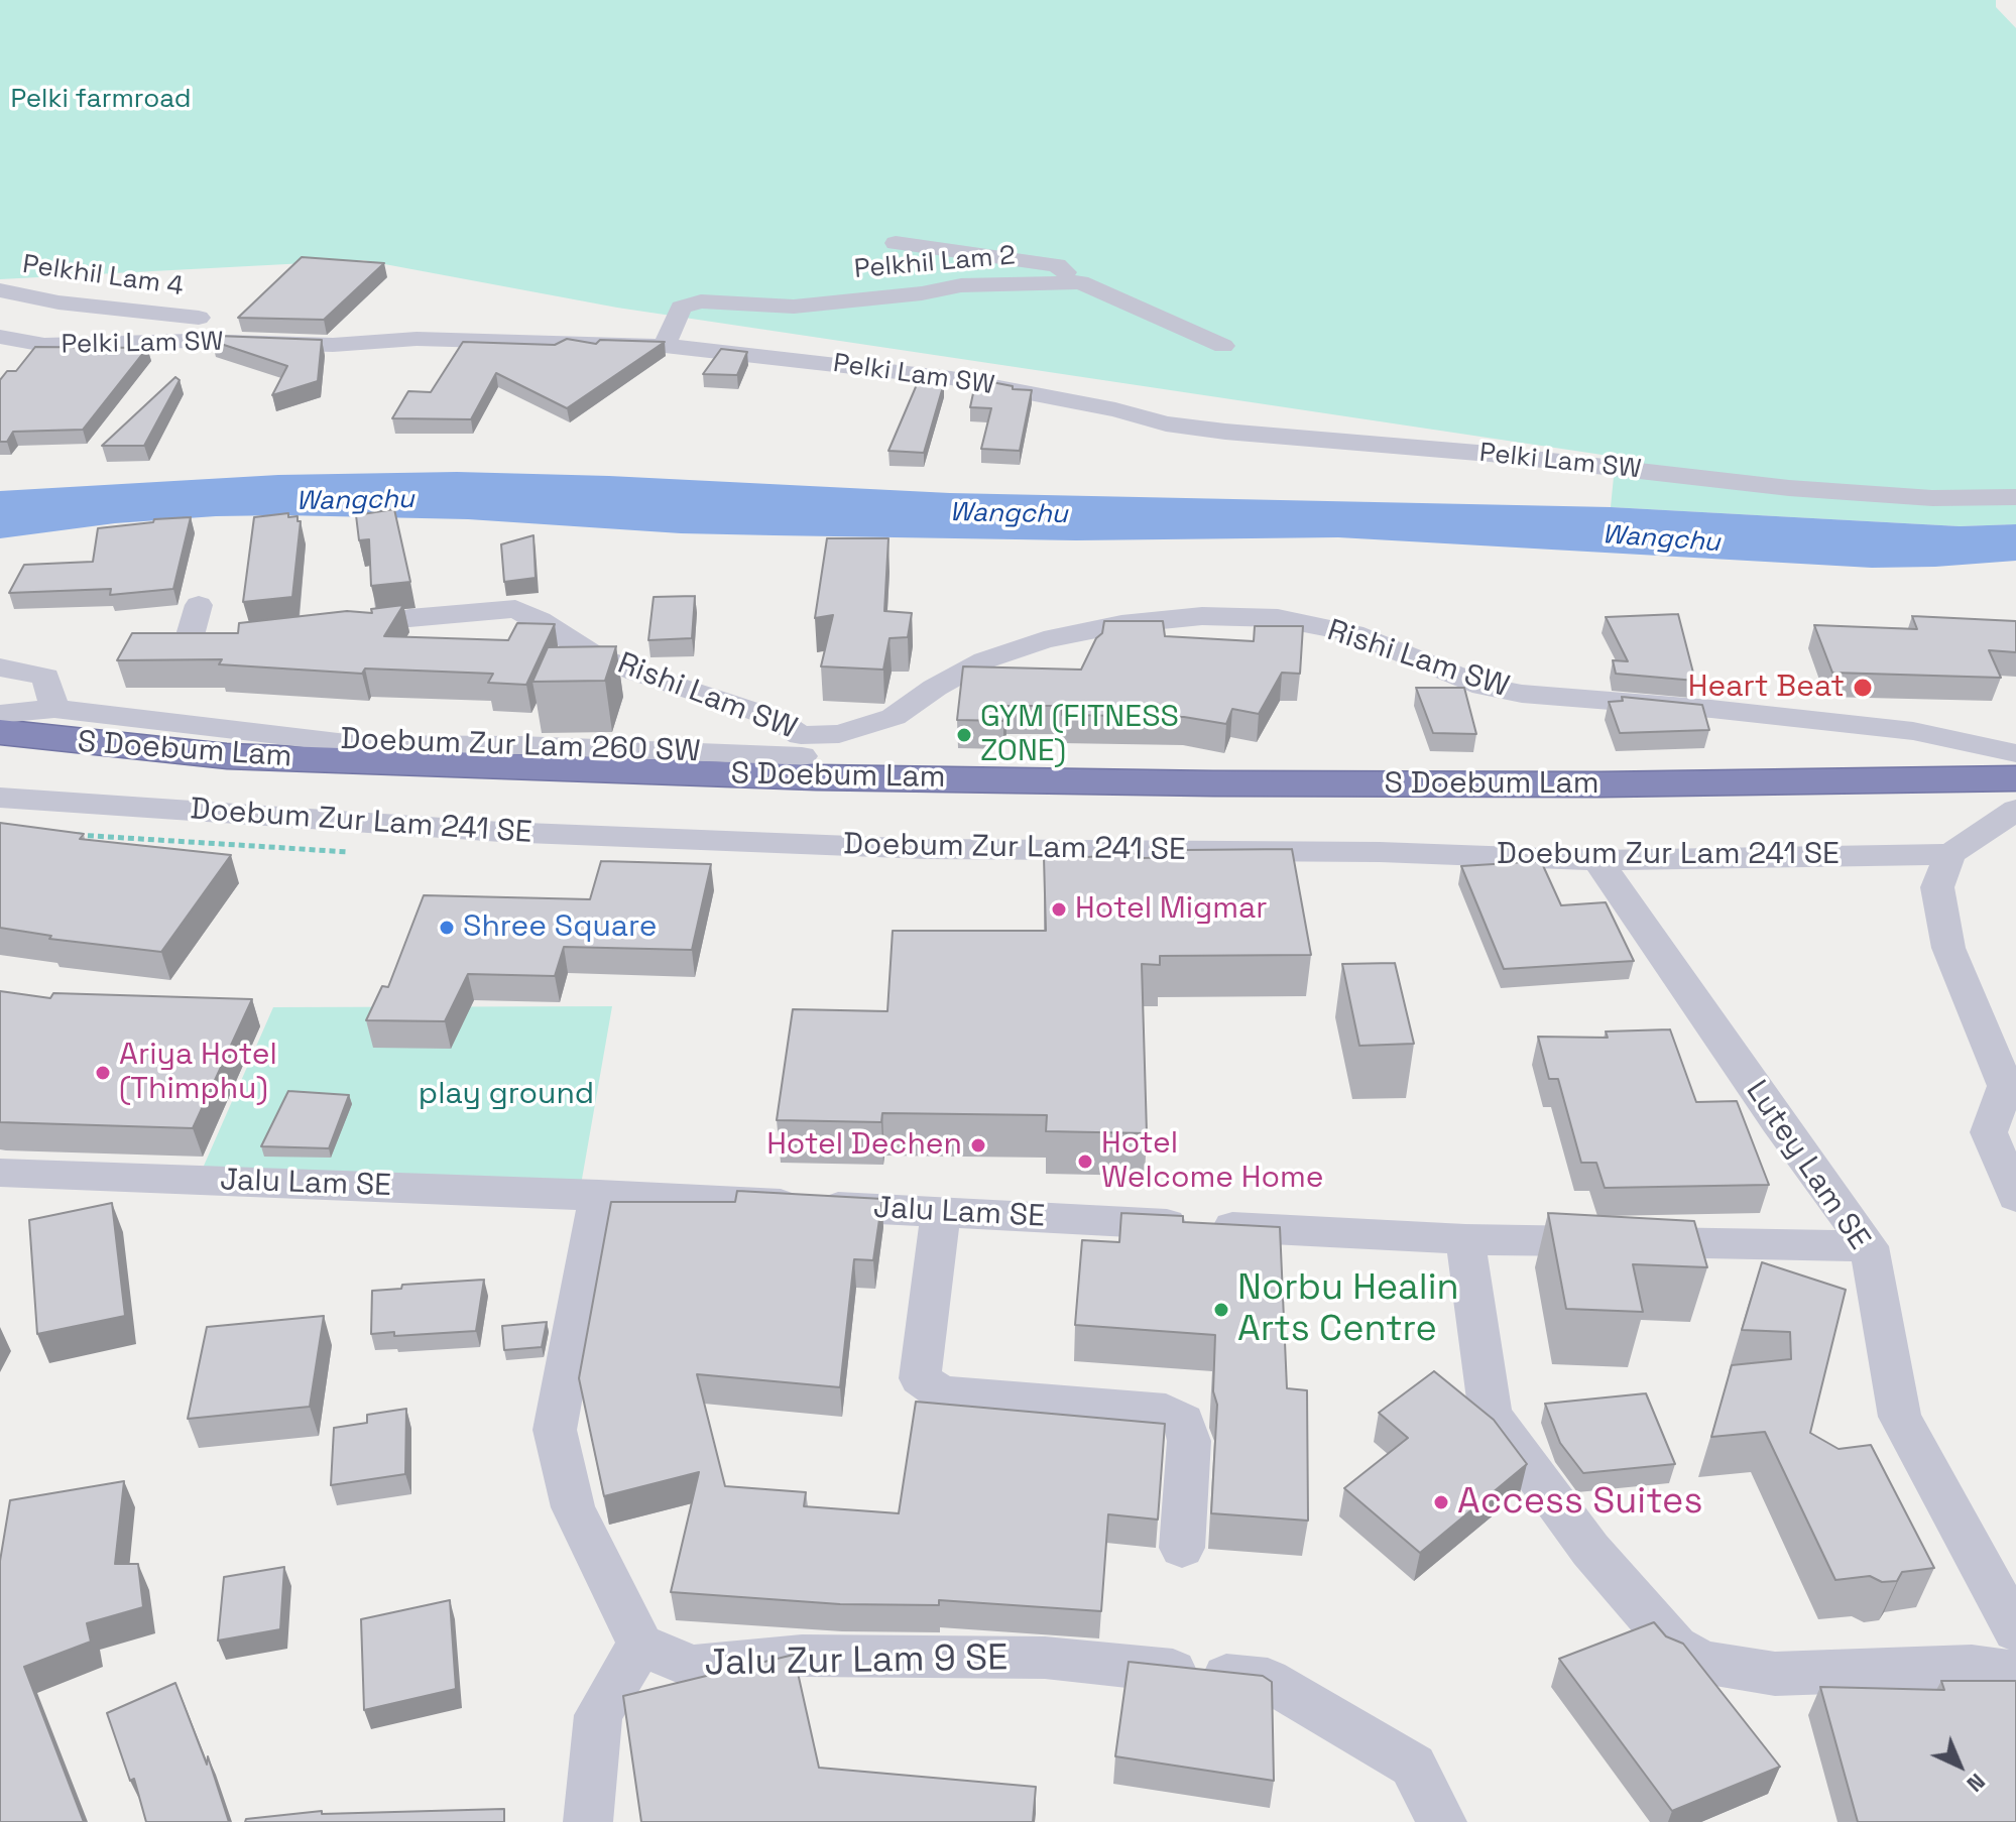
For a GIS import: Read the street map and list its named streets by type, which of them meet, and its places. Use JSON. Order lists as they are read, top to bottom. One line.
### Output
{"streets":{"highway":["S Doebum Lam"],"street":["Pelkhil Lam 2","Pelkhil Lam 4","Pelki Lam SW","Rishi Lam SW","Doebum Zur Lam 260 SW","Doebum Zur Lam 241 SE","Lutey Lam SE","Jalu Lam SE","Jalu Zur Lam 9 SE"]},"crossings":[["Pelkhil Lam 2","Pelki Lam SW"],["Rishi Lam SW","Doebum Zur Lam 260 SW"],["Rishi Lam SW","S Doebum Lam"],["Doebum Zur Lam 260 SW","S Doebum Lam"],["Doebum Zur Lam 241 SE","Lutey Lam SE"],["Lutey Lam SE","Jalu Lam SE"]],"water":["Wangchu"],"parks":["Pelki farmroad","play ground"],"places":["Heart Beat","GYM (FITNESS ZONE)","Hotel Migmar","Shree Square","Ariya Hotel (Thimphu)","Hotel Dechen","Hotel Welcome Home","Norbu Healin Arts Centre","Access Suites"],"north":"bottom right"}
